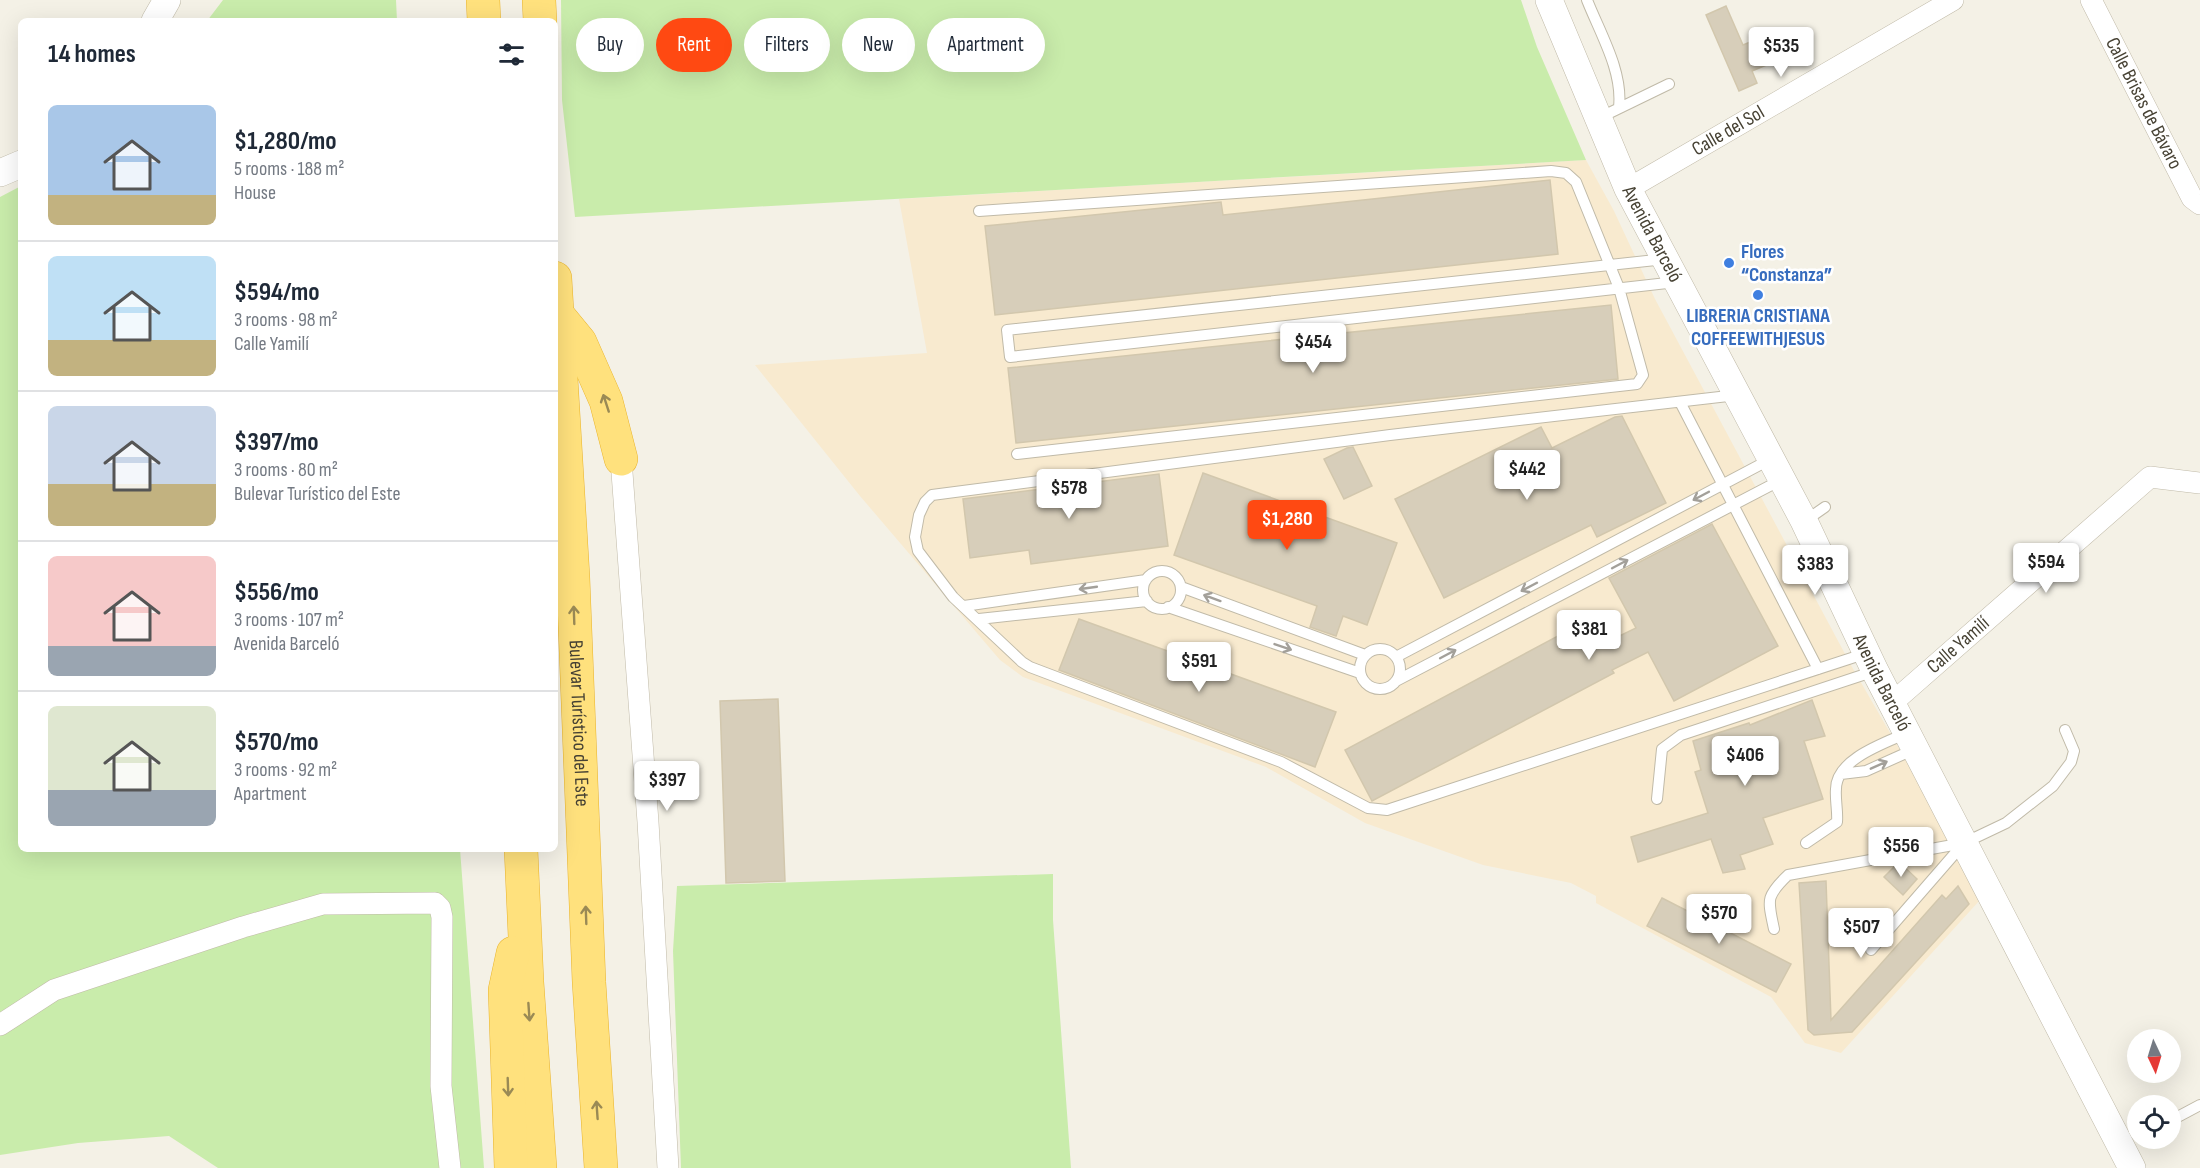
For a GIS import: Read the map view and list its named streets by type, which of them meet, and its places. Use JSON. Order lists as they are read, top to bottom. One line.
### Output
{"streets":{"highway":["Bulevar Turístico del Este"],"street":["Calle Brisas de Bávaro","Calle del Sol","Avenida Barceló","Calle Yamilí"]},"crossings":[["Calle del Sol","Avenida Barceló"],["Avenida Barceló","Calle Yamilí"]],"places":["Flores “Constanza”","LIBRERIA CRISTIANA COFFEEWITHJESUS"],"north":"bottom","page":{"chip":["Buy","Rent","Filters","New","Apartment"],"heading":"14 homes","price":["$535","$454","$442","$578","$1,280","$594","$383","$381","$591","$406","$397","$556","$570","$507"],"list":[{"name":"$1,280/mo","note":"5 rooms · 188 m² · House"},{"name":"$594/mo","note":"3 rooms · 98 m² · Calle Yamilí"},{"name":"$397/mo","note":"3 rooms · 80 m² · Bulevar Turístico del Este"},{"name":"$556/mo","note":"3 rooms · 107 m² · Avenida Barceló"},{"name":"$570/mo","note":"3 rooms · 92 m² · Apartment"}]}}
